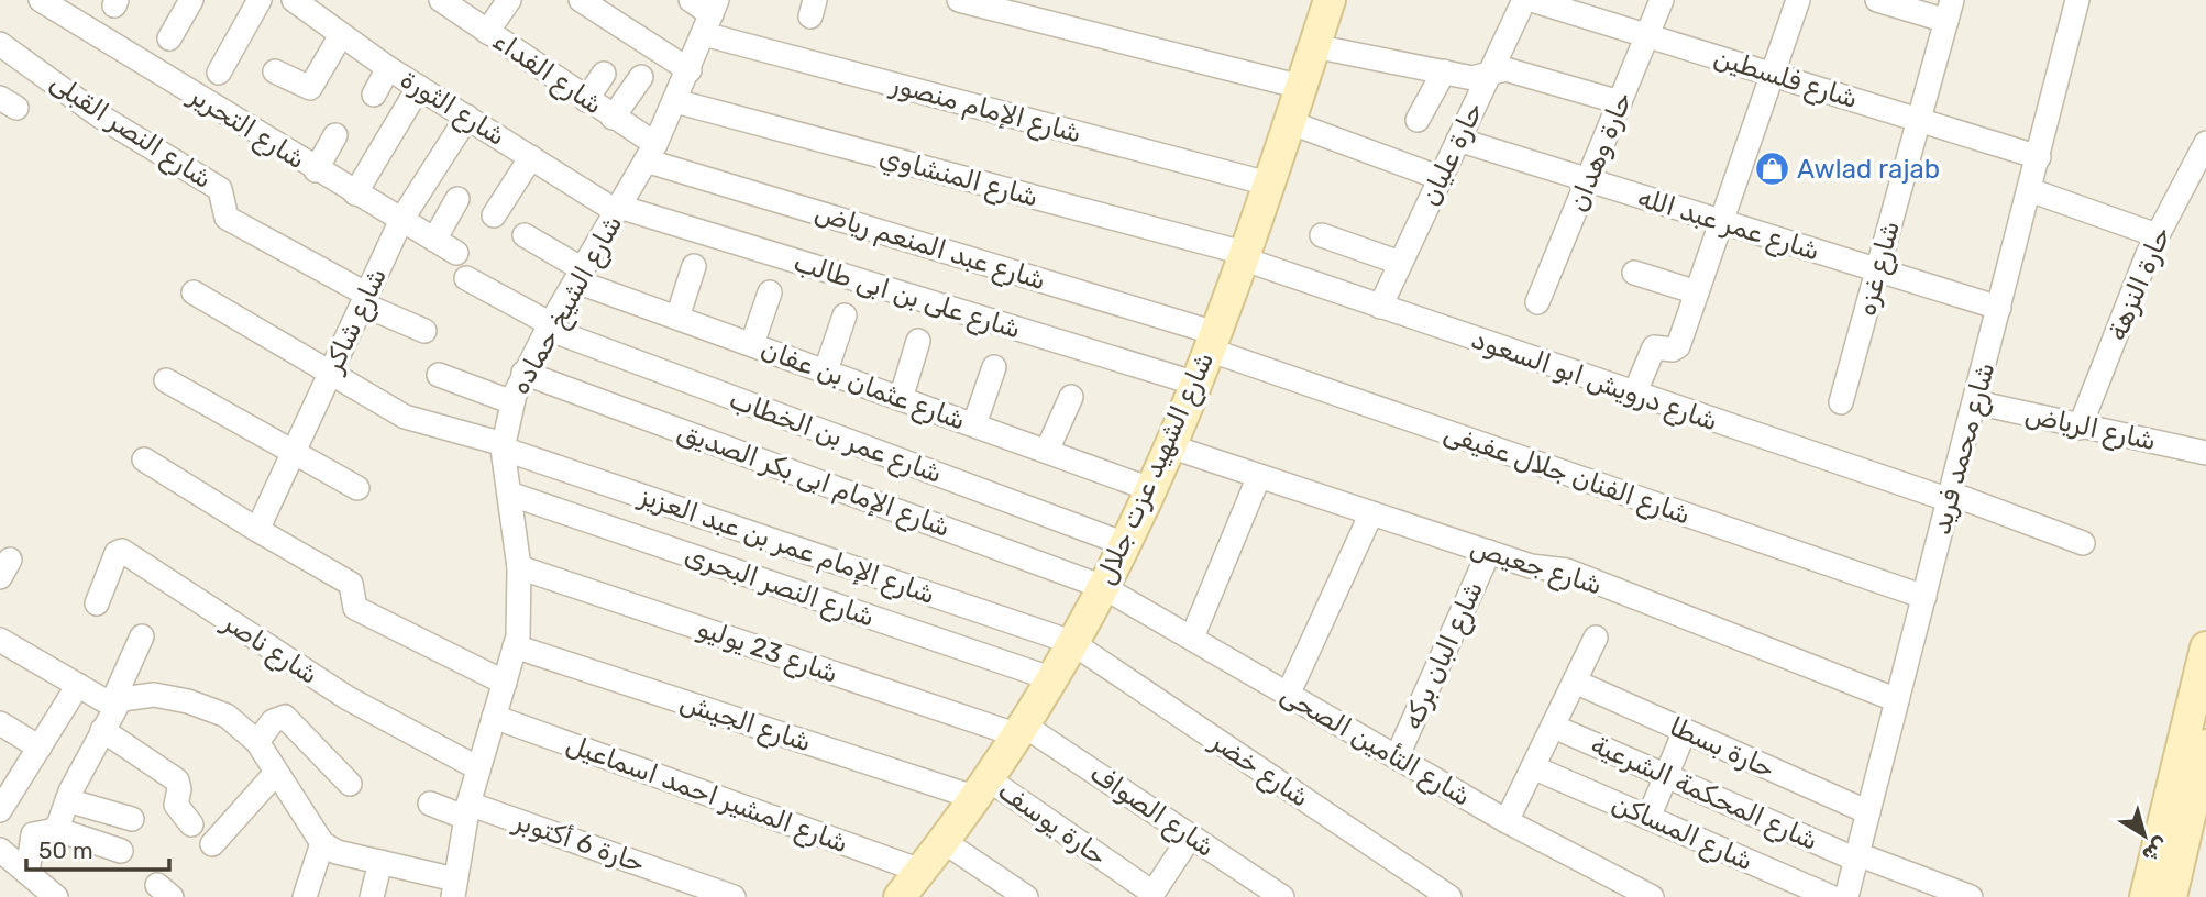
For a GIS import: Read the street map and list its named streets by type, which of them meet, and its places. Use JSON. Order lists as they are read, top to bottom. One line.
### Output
{"streets":{"street":["شارع الفداء","شارع فلسطين","شارع الثورة","شارع الإمام منصور","شارع التحرير","شارع النصر القبلى","حارة وهدان","حارة عليان","شارع المنشاوي","شارع عمر عبد الله","شارع عبد المنعم رياض","شارع غزه","حارة النزهة","شارع على بن ابى طالب","شارع الشيخ حماده","شارع شاكر","شارع درويش ابو السعود","شارع عثمان بن عفان","شارع الرياض","شارع عمر بن الخطاب","شارع محمد فريد","شارع الشهيد عزت جلال","شارع الفنان جلال عفيفى","شارع الإمام ابى بكر الصديق","شارع الإمام عمر بن عبد العزيز","شارع جعيص","شارع النصر البحرى","شارع ناصر","شارع 23 يوليو","شارع البان بركه","شارع الجيش","شارع التأمين الصحى","حارة بسطا","شارع خضر","شارع المحكمة الشرعية","شارع المشير احمد اسماعيل","شارع الصواف","حارة يوسف","شارع المساكن","حارة 6 أكتوبر"]},"crossings":[["شارع الفداء","شارع عبد المنعم رياض"],["شارع الفداء","شارع الشيخ حماده"],["شارع فلسطين","حارة وهدان"],["شارع فلسطين","شارع غزه"],["شارع فلسطين","شارع محمد فريد"],["شارع الثورة","شارع على بن ابى طالب"],["شارع الثورة","شارع الشيخ حماده"],["شارع الثورة","شارع شاكر"],["شارع الإمام منصور","شارع الشيخ حماده"],["شارع الإمام منصور","شارع الشهيد عزت جلال"],["شارع التحرير","شارع شاكر"],["شارع النصر القبلى","شارع شاكر"],["حارة وهدان","شارع عمر عبد الله"],["حارة عليان","شارع عمر عبد الله"],["حارة عليان","شارع درويش ابو السعود"],["شارع المنشاوي","شارع الشيخ حماده"],["شارع المنشاوي","شارع درويش ابو السعود"],["شارع المنشاوي","شارع الشهيد عزت جلال"],["شارع عمر عبد الله","شارع غزه"],["شارع عمر عبد الله","شارع محمد فريد"],["شارع عبد المنعم رياض","شارع الشيخ حماده"],["شارع عبد المنعم رياض","شارع الشهيد عزت جلال"],["شارع عبد المنعم رياض","شارع الفنان جلال عفيفى"],["حارة النزهة","شارع الرياض"],["شارع على بن ابى طالب","شارع الشيخ حماده"],["شارع على بن ابى طالب","شارع الشهيد عزت جلال"],["شارع الشيخ حماده","شارع عثمان بن عفان"],["شارع الشيخ حماده","شارع عمر بن الخطاب"],["شارع الشيخ حماده","شارع الإمام ابى بكر الصديق"],["شارع الشيخ حماده","شارع الإمام عمر بن عبد العزيز"],["شارع الشيخ حماده","شارع النصر البحرى"],["شارع الشيخ حماده","شارع ناصر"],["شارع الشيخ حماده","شارع 23 يوليو"],["شارع الشيخ حماده","شارع الجيش"],["شارع الشيخ حماده","شارع المشير احمد اسماعيل"],["شارع الشيخ حماده","حارة 6 أكتوبر"],["شارع شاكر","شارع الإمام عمر بن عبد العزيز"],["شارع درويش ابو السعود","شارع محمد فريد"],["شارع درويش ابو السعود","شارع الشهيد عزت جلال"],["شارع عثمان بن عفان","شارع الشهيد عزت جلال"],["شارع الرياض","شارع محمد فريد"],["شارع عمر بن الخطاب","شارع الشهيد عزت جلال"],["شارع محمد فريد","شارع الفنان جلال عفيفى"],["شارع محمد فريد","شارع جعيص"],["شارع محمد فريد","حارة بسطا"],["شارع محمد فريد","شارع المحكمة الشرعية"],["شارع الشهيد عزت جلال","شارع الفنان جلال عفيفى"],["شارع الشهيد عزت جلال","شارع الإمام ابى بكر الصديق"],["شارع الشهيد عزت جلال","شارع الإمام عمر بن عبد العزيز"],["شارع الشهيد عزت جلال","شارع جعيص"],["شارع الشهيد عزت جلال","شارع النصر البحرى"],["شارع الشهيد عزت جلال","شارع 23 يوليو"],["شارع الشهيد عزت جلال","شارع الجيش"],["شارع الشهيد عزت جلال","شارع التأمين الصحى"],["شارع الشهيد عزت جلال","شارع خضر"],["شارع الشهيد عزت جلال","شارع المشير احمد اسماعيل"],["شارع الشهيد عزت جلال","شارع الصواف"],["شارع الشهيد عزت جلال","حارة يوسف"],["شارع الإمام ابى بكر الصديق","شارع التأمين الصحى"],["شارع الإمام عمر بن عبد العزيز","شارع خضر"],["شارع جعيص","شارع البان بركه"],["شارع 23 يوليو","شارع الصواف"],["شارع البان بركه","شارع التأمين الصحى"],["شارع الجيش","حارة يوسف"]],"places":{"shop":["Awlad rajab"]},"scale_bar":"50 m","north":"bottom right"}
